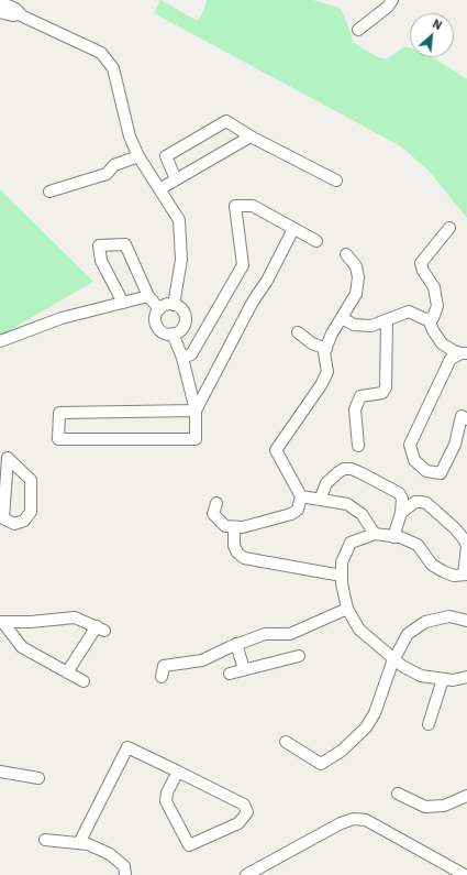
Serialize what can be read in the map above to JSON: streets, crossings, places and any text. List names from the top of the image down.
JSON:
{
  "north": "top right"
}
